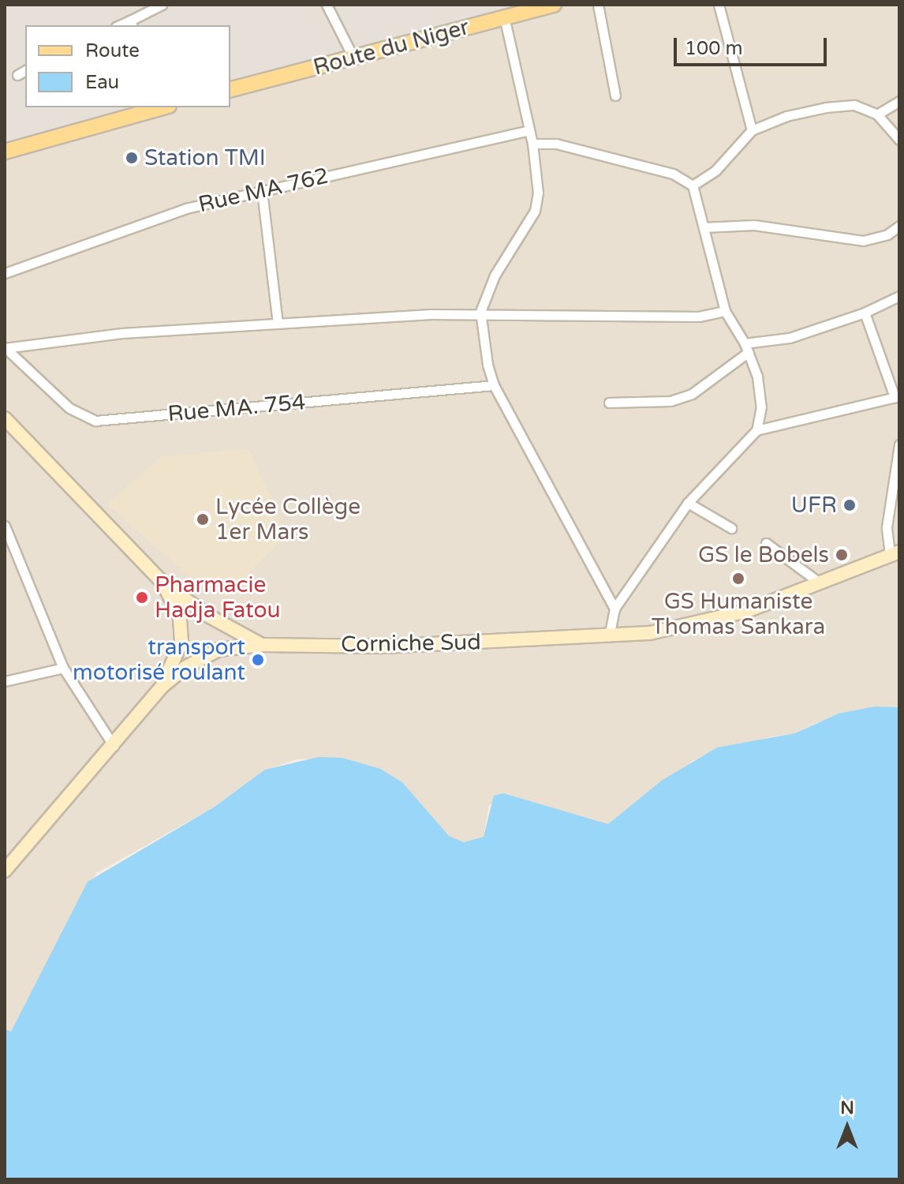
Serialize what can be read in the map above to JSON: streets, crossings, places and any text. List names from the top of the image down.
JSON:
{
  "streets": {
    "main road": ["Route du Niger", "Corniche Sud"],
    "street": ["Rue MA 762", "Rue MA. 754"]
  },
  "places": [
    "Station TMI",
    "UFR",
    "Lycée Collège 1er Mars",
    "GS le Bobels",
    "GS Humaniste Thomas Sankara",
    "Pharmacie Hadja Fatou",
    "transport motorisé roulant"
  ],
  "legend": ["Route", "Eau"],
  "scale_bar": "100 m",
  "north": "top"
}
